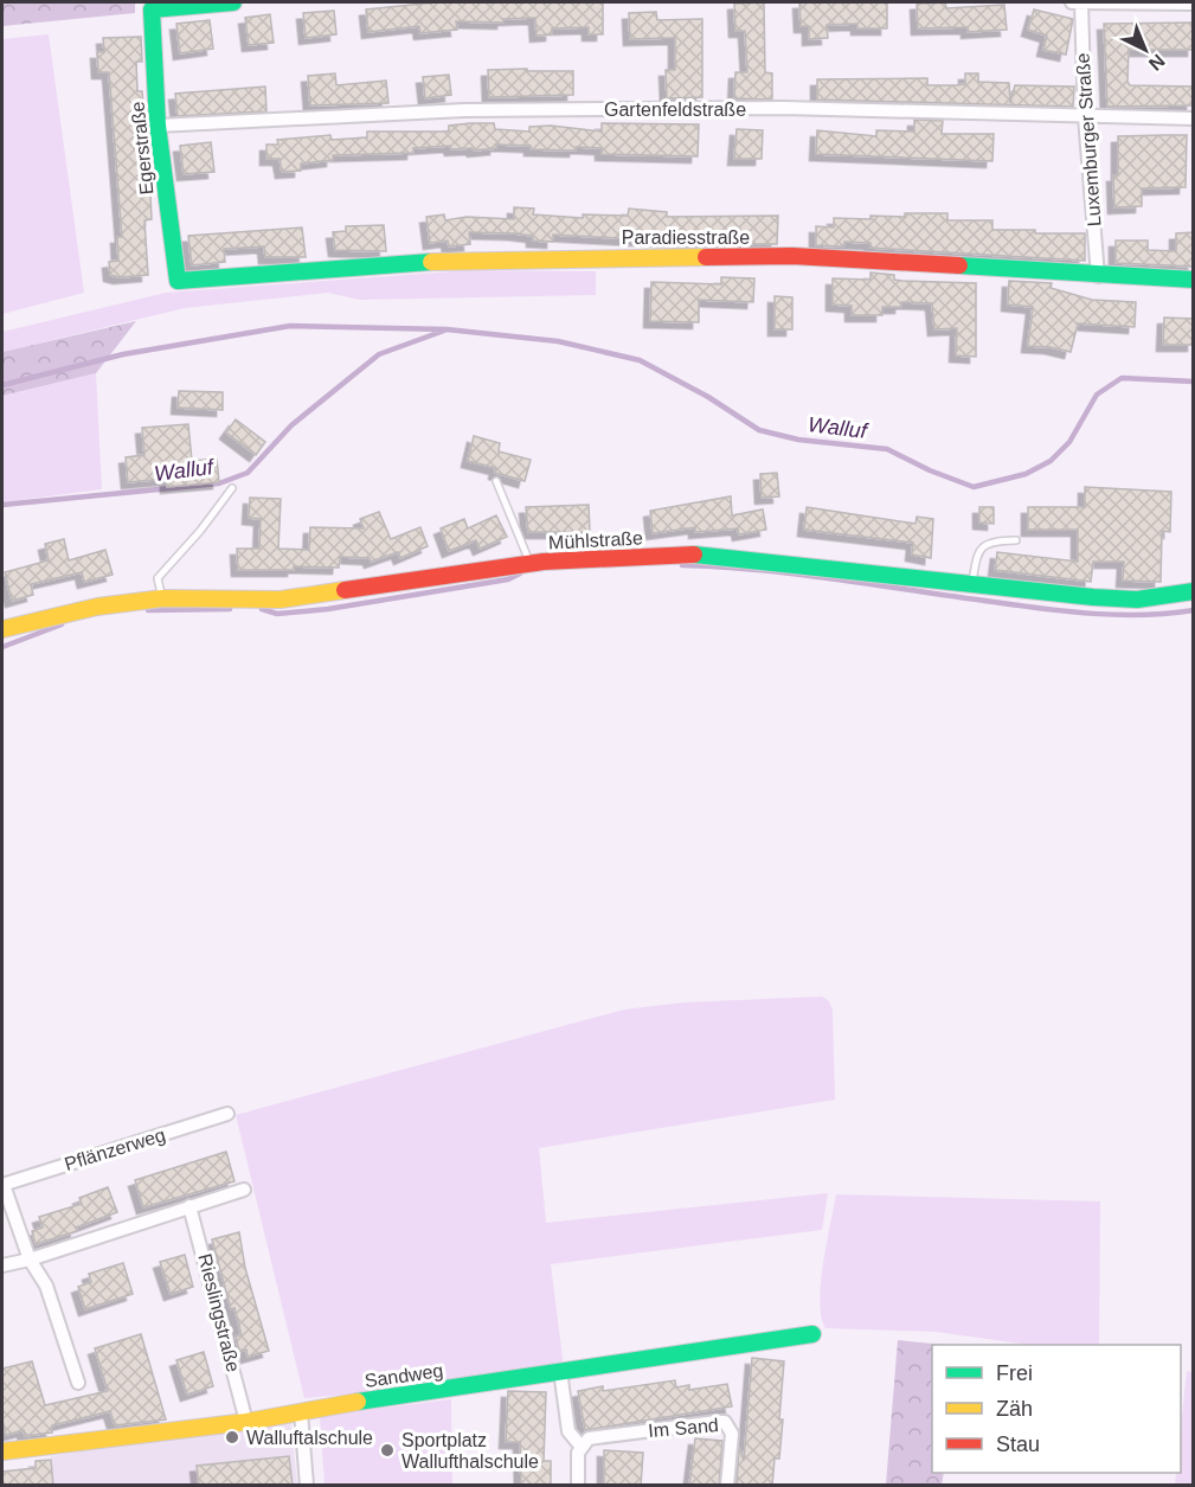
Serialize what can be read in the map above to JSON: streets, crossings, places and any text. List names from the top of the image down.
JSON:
{
  "streets": {
    "street": [
      "Gartenfeldstraße",
      "Luxemburger Straße",
      "Egerstraße",
      "Paradiesstraße",
      "Mühlstraße",
      "Pflänzerweg",
      "Rieslingstraße",
      "Sandweg",
      "Im Sand"
    ]
  },
  "crossings": [
    ["Gartenfeldstraße", "Luxemburger Straße"],
    ["Gartenfeldstraße", "Egerstraße"],
    ["Luxemburger Straße", "Paradiesstraße"],
    ["Egerstraße", "Paradiesstraße"],
    ["Rieslingstraße", "Sandweg"]
  ],
  "water": ["Walluf"],
  "places": ["Walluftalschule", "Sportplatz Wallufthalschule"],
  "legend": ["Frei", "Zäh", "Stau"],
  "north": "bottom right"
}
